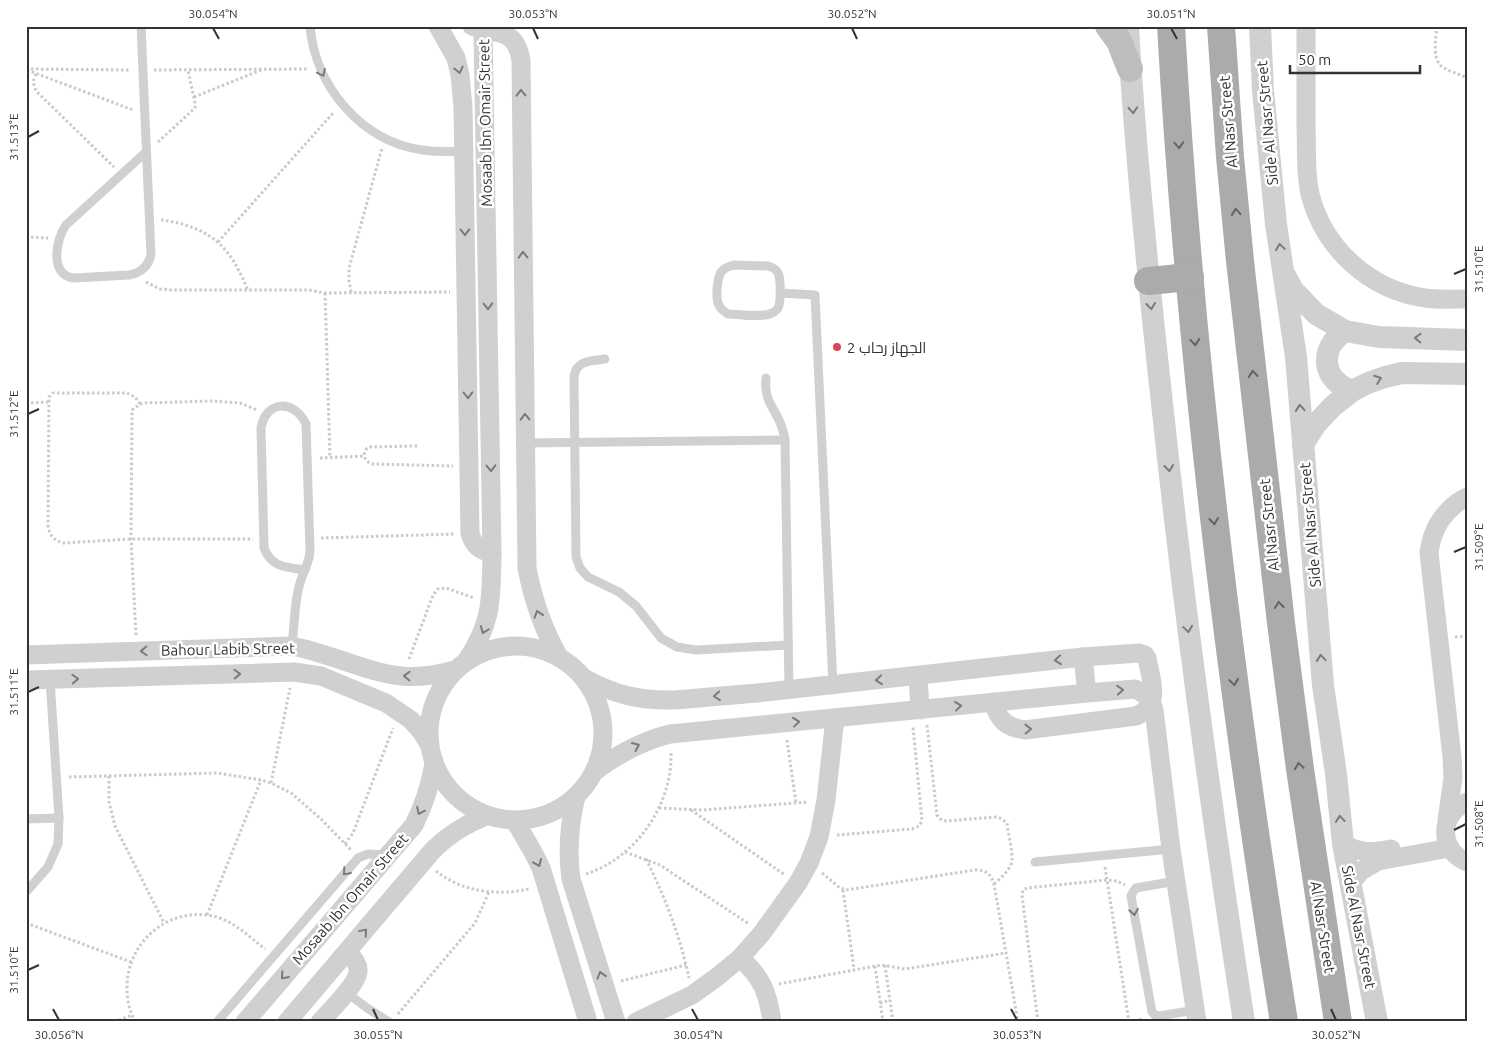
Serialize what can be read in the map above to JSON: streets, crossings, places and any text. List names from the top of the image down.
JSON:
{
  "streets": {
    "main road": ["Al Nasr Street"],
    "street": ["Mosaab Ibn Omair Street", "Side Al Nasr Street", "Bahour Labib Street"]
  },
  "crossings": [
    ["Mosaab Ibn Omair Street", "Bahour Labib Street"]
  ],
  "places": ["الجهاز رحاب 2"],
  "scale_bar": "50 m",
  "coordinates": [
    "30.054°N",
    "30.053°N",
    "30.052°N",
    "30.051°N",
    "31.513°E",
    "31.510°E",
    "31.512°E",
    "31.509°E",
    "31.511°E",
    "31.508°E",
    "30.056°N",
    "30.055°N"
  ]
}
